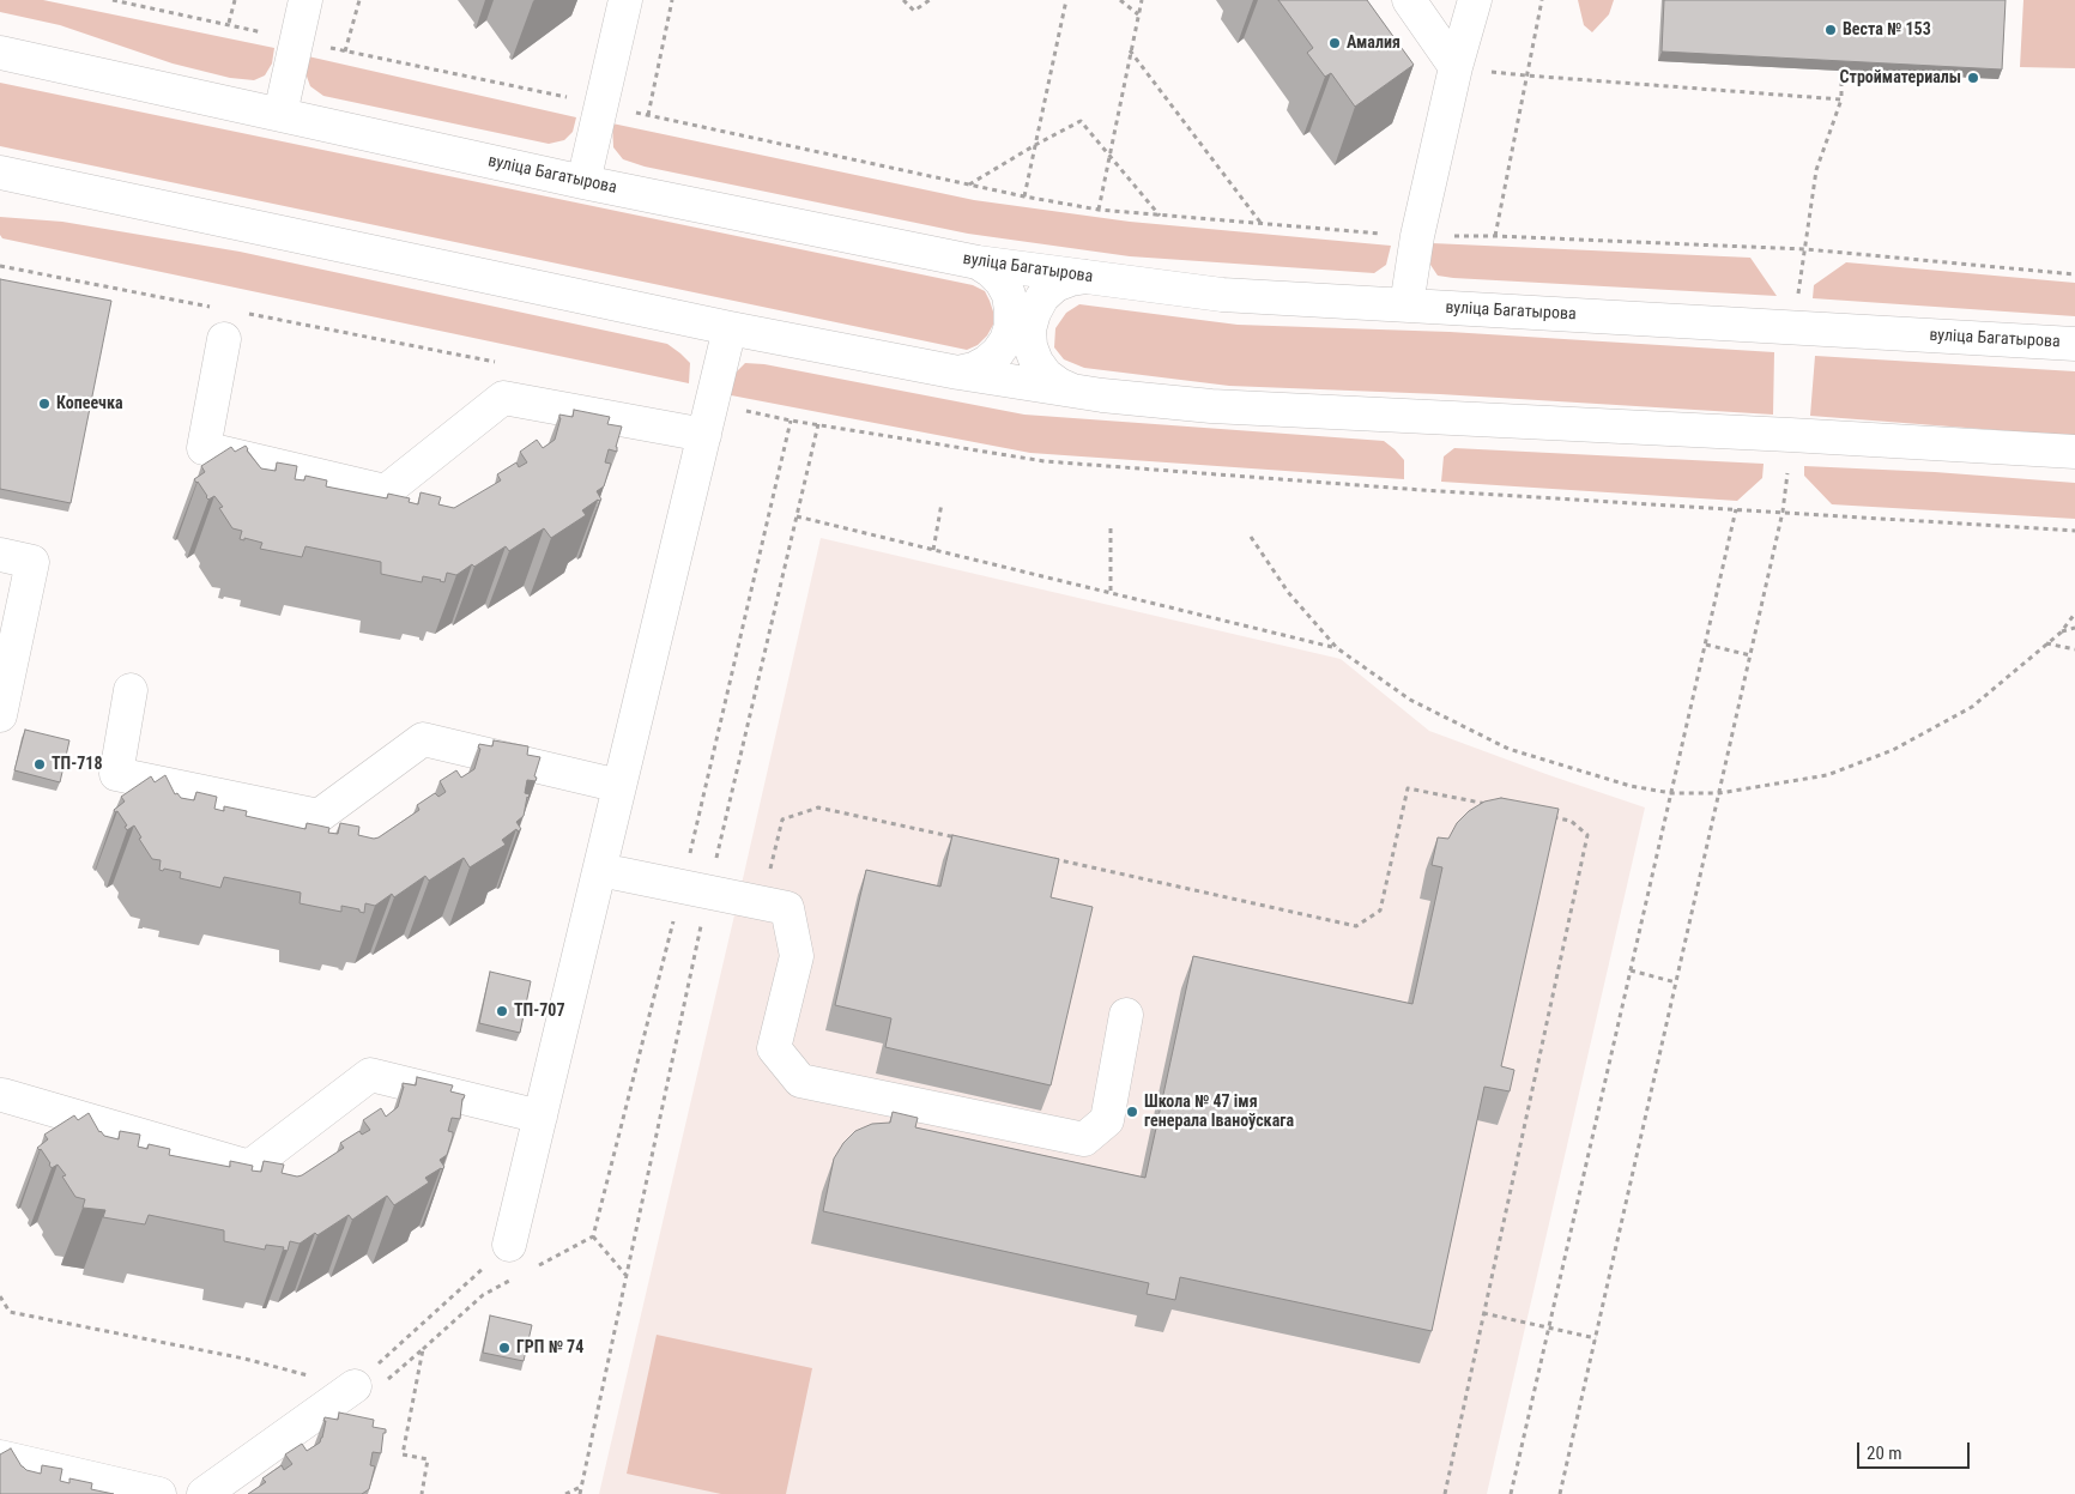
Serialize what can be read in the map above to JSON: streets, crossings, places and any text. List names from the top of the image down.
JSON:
{
  "streets": {
    "street": ["вуліца Багатырова"]
  },
  "places": [
    "Веста № 153",
    "Амалия",
    "Стройматериалы",
    "Копеечка",
    "ТП-718",
    "ТП-707",
    "Школа № 47 імя генерала Іваноўскага",
    "ГРП № 74"
  ],
  "scale_bar": "20 m"
}
